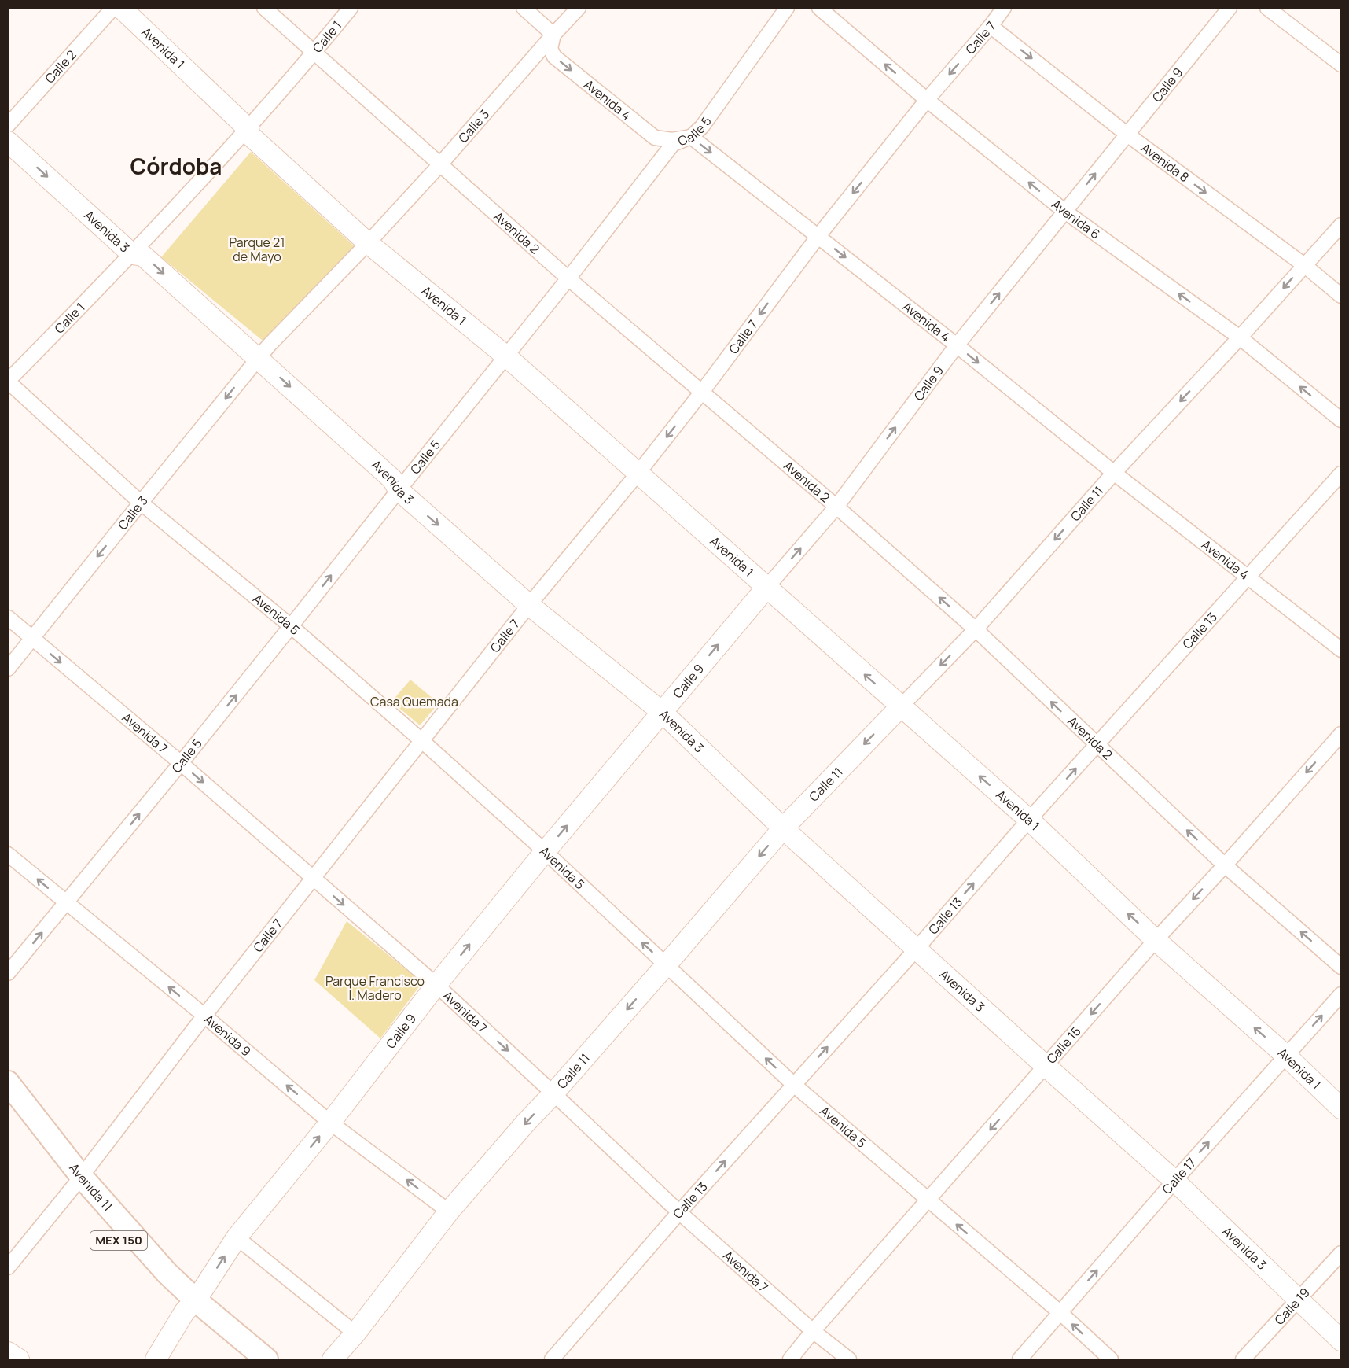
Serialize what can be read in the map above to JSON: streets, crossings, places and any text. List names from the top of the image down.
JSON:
{
  "streets": {
    "main road": [
      "Avenida 1",
      "Calle 9",
      "Avenida 3",
      "Calle 11",
      "Avenida 11",
      "MEX 150"
    ],
    "street": [
      "Calle 1",
      "Calle 7",
      "Calle 2",
      "Avenida 4",
      "Calle 3",
      "Calle 5",
      "Avenida 8",
      "Avenida 6",
      "Avenida 2",
      "Avenida 5",
      "Calle 13",
      "Avenida 7",
      "Avenida 9",
      "Calle 15",
      "Calle 17",
      "Calle 19"
    ]
  },
  "crossings": [
    ["Calle 1", "Avenida 1"],
    ["Calle 1", "Avenida 3"],
    ["Calle 1", "Avenida 2"],
    ["Calle 1", "Avenida 5"],
    ["Calle 7", "Avenida 1"],
    ["Calle 7", "Avenida 4"],
    ["Calle 7", "Avenida 8"],
    ["Calle 7", "Avenida 6"],
    ["Calle 7", "Avenida 3"],
    ["Calle 7", "Avenida 2"],
    ["Calle 7", "Avenida 5"],
    ["Calle 7", "Avenida 7"],
    ["Calle 7", "Avenida 9"],
    ["Calle 7", "Avenida 11"],
    ["Avenida 1", "Calle 9"],
    ["Avenida 1", "Calle 3"],
    ["Avenida 1", "Calle 5"],
    ["Avenida 1", "Calle 11"],
    ["Avenida 1", "Calle 13"],
    ["Avenida 1", "Calle 15"],
    ["Avenida 1", "Calle 17"],
    ["Calle 9", "Avenida 4"],
    ["Calle 9", "Avenida 8"],
    ["Calle 9", "Avenida 6"],
    ["Calle 9", "Avenida 3"],
    ["Calle 9", "Avenida 2"],
    ["Calle 9", "Avenida 5"],
    ["Calle 9", "Avenida 7"],
    ["Calle 9", "Avenida 9"],
    ["Calle 9", "Avenida 11"],
    ["Avenida 4", "Calle 3"],
    ["Avenida 4", "Calle 5"],
    ["Avenida 4", "Calle 11"],
    ["Avenida 4", "Calle 13"],
    ["Calle 3", "Avenida 3"],
    ["Calle 3", "Avenida 2"],
    ["Calle 3", "Avenida 5"],
    ["Calle 3", "Avenida 7"],
    ["Calle 5", "Avenida 3"],
    ["Calle 5", "Avenida 2"],
    ["Calle 5", "Avenida 5"],
    ["Calle 5", "Avenida 7"],
    ["Calle 5", "Avenida 9"],
    ["Avenida 8", "Calle 11"],
    ["Avenida 6", "Calle 11"],
    ["Avenida 3", "Calle 11"],
    ["Avenida 3", "Calle 13"],
    ["Avenida 3", "Calle 15"],
    ["Avenida 3", "Calle 17"],
    ["Avenida 3", "Calle 19"],
    ["Avenida 2", "Calle 11"],
    ["Avenida 2", "Calle 13"],
    ["Avenida 2", "Calle 15"],
    ["Calle 11", "Avenida 5"],
    ["Calle 11", "Avenida 7"],
    ["Calle 11", "Avenida 9"],
    ["Avenida 5", "Calle 13"],
    ["Avenida 5", "Calle 15"],
    ["Avenida 5", "Calle 17"],
    ["Calle 13", "Avenida 7"],
    ["Avenida 7", "Calle 15"]
  ],
  "one_way": [
    "Calle 7",
    "Avenida 1",
    "Calle 9",
    "Avenida 4",
    "Calle 3",
    "Calle 5",
    "Avenida 8",
    "Avenida 6",
    "Avenida 3",
    "Avenida 2",
    "Calle 11",
    "Avenida 5",
    "Calle 13",
    "Avenida 7",
    "Avenida 9",
    "Calle 15",
    "Calle 17"
  ],
  "districts": ["Córdoba"],
  "parks": ["Parque 21 de Mayo", "Casa Quemada", "Parque Francisco I. Madero"]
}
